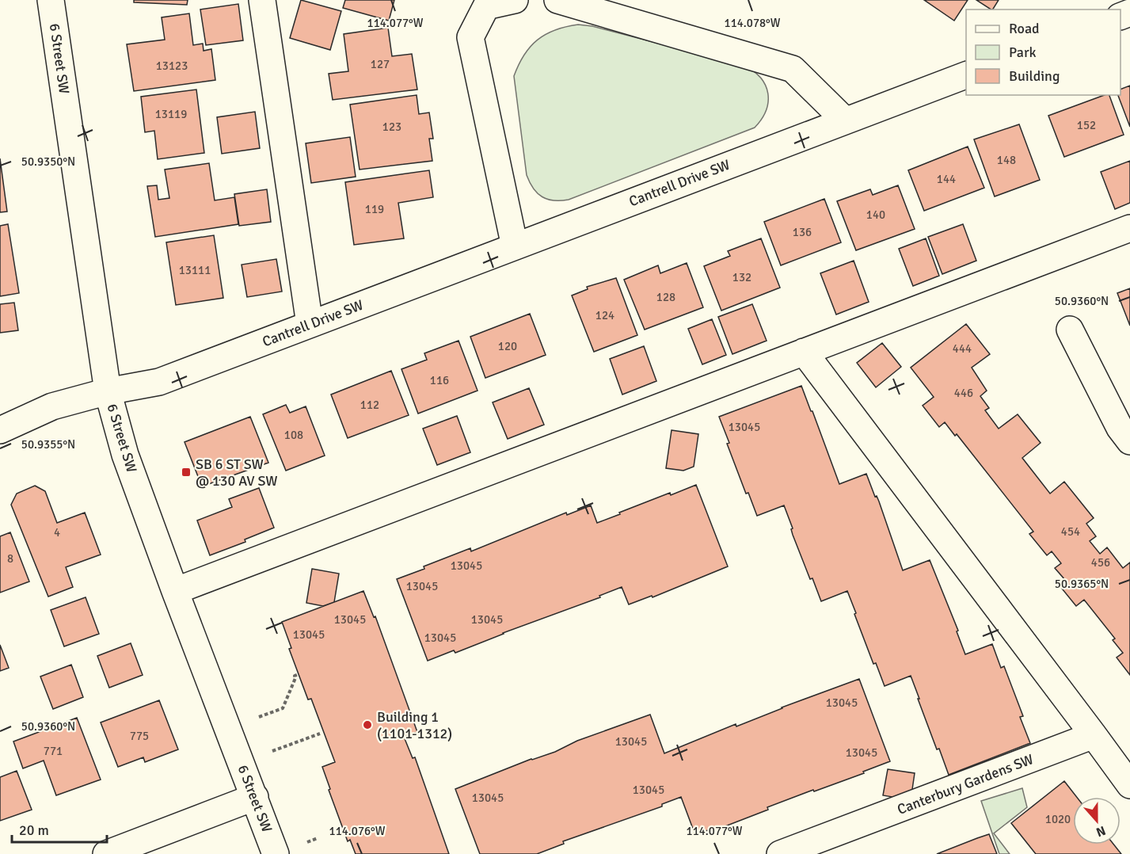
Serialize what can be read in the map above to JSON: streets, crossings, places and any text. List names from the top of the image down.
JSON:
{
  "streets": {
    "street": ["6 Street SW", "Cantrell Drive SW", "Canterbury Gardens SW"]
  },
  "crossings": [
    ["6 Street SW", "Cantrell Drive SW"]
  ],
  "places": {
    "transit": ["SB 6 ST SW @ 130 AV SW"],
    "other": ["Building 1 (1101-1312)"]
  },
  "house_numbers": [
    "127",
    "13123",
    "13119",
    "152",
    "123",
    "148",
    "144",
    "119",
    "140",
    "136",
    "13111",
    "132",
    "128",
    "124",
    "120",
    "444",
    "116",
    "446",
    "112",
    "13045",
    "108",
    "454",
    "4",
    "8",
    "456",
    "13045",
    "13045",
    "13045",
    "13045",
    "13045",
    "13045",
    "13045",
    "775",
    "13045",
    "771",
    "13045",
    "13045",
    "13045",
    "1020"
  ],
  "legend": ["Road", "Park", "Building"],
  "scale_bar": "20 m",
  "north": "bottom",
  "coordinates": [
    "114.077°W",
    "114.078°W",
    "50.9350°N",
    "50.9360°N",
    "50.9355°N",
    "50.9365°N",
    "114.076°W"
  ]
}
